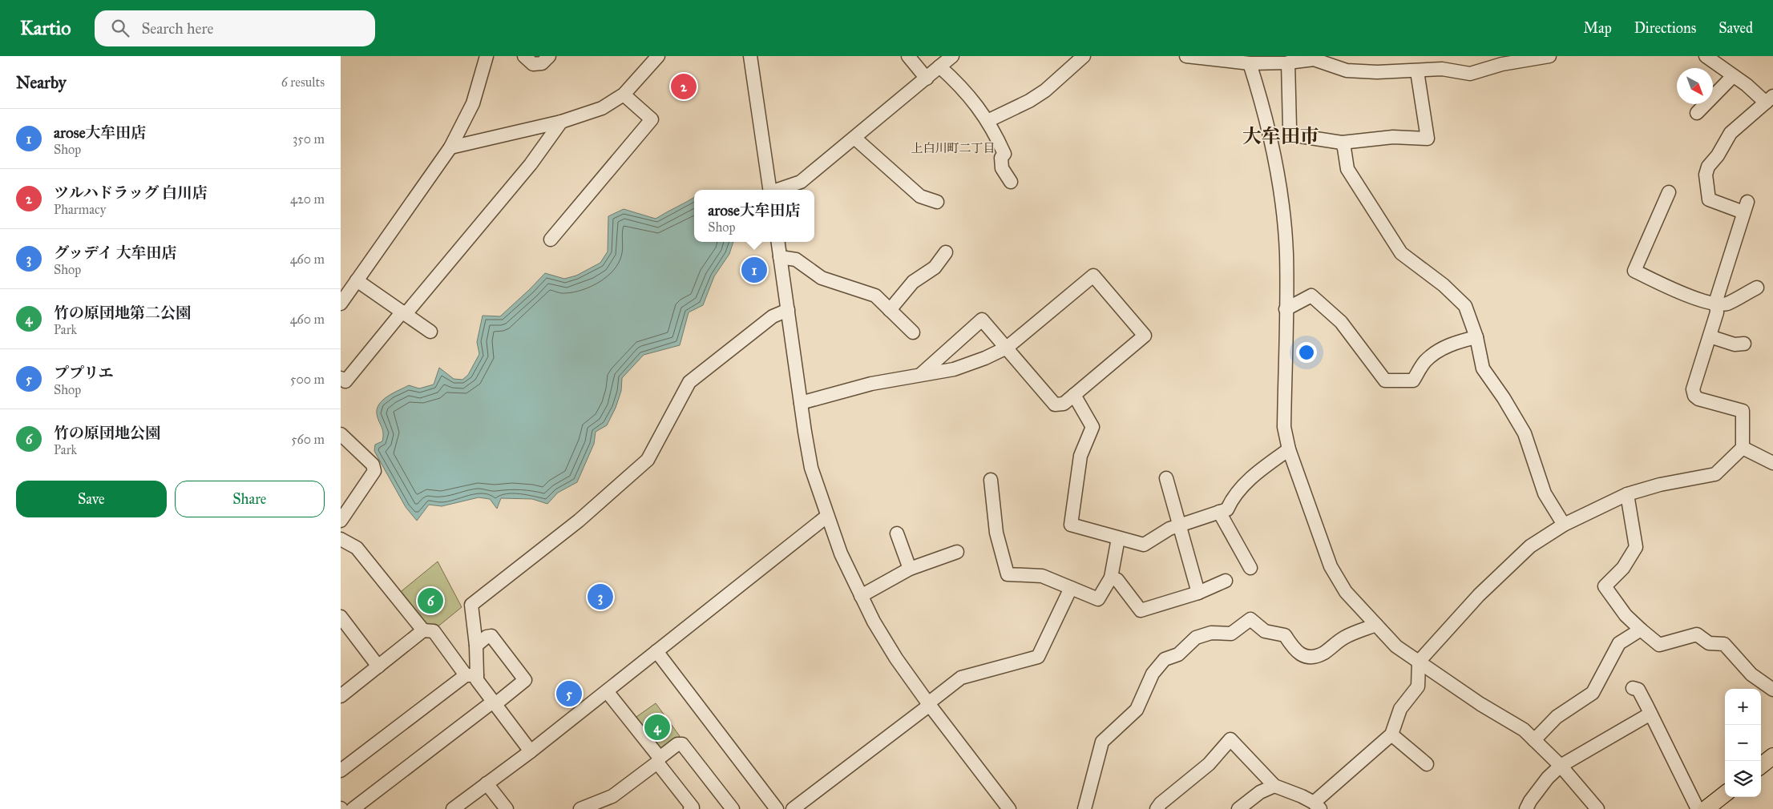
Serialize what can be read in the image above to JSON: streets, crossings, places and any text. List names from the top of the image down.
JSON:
{
  "districts": ["大牟田市", "上白川町二丁目"],
  "north": "bottom right",
  "page": {
    "header": "Kartio",
    "search": "Search here",
    "nav": ["Map", "Directions", "Saved"],
    "heading": ["Nearby", "6 results"],
    "pins": [
      "2",
      "1",
      "3",
      "6",
      "5",
      "4"
    ],
    "list": [
      {
        "mark": "1",
        "name": "arose大牟田店",
        "note": "Shop",
        "value": "350 m"
      },
      {
        "mark": "2",
        "name": "ツルハドラッグ 白川店",
        "note": "Pharmacy",
        "value": "420 m"
      },
      {
        "mark": "3",
        "name": "グッデイ 大牟田店",
        "note": "Shop",
        "value": "460 m"
      },
      {
        "mark": "4",
        "name": "竹の原団地第二公園",
        "note": "Park",
        "value": "460 m"
      },
      {
        "mark": "5",
        "name": "ププリエ",
        "note": "Shop",
        "value": "500 m"
      },
      {
        "mark": "6",
        "name": "竹の原団地公園",
        "note": "Park",
        "value": "560 m"
      }
    ],
    "popup": ["arose大牟田店", "Shop"],
    "buttons": ["Save", "Share"],
    "map_buttons": ["+", "−"]
  }
}
